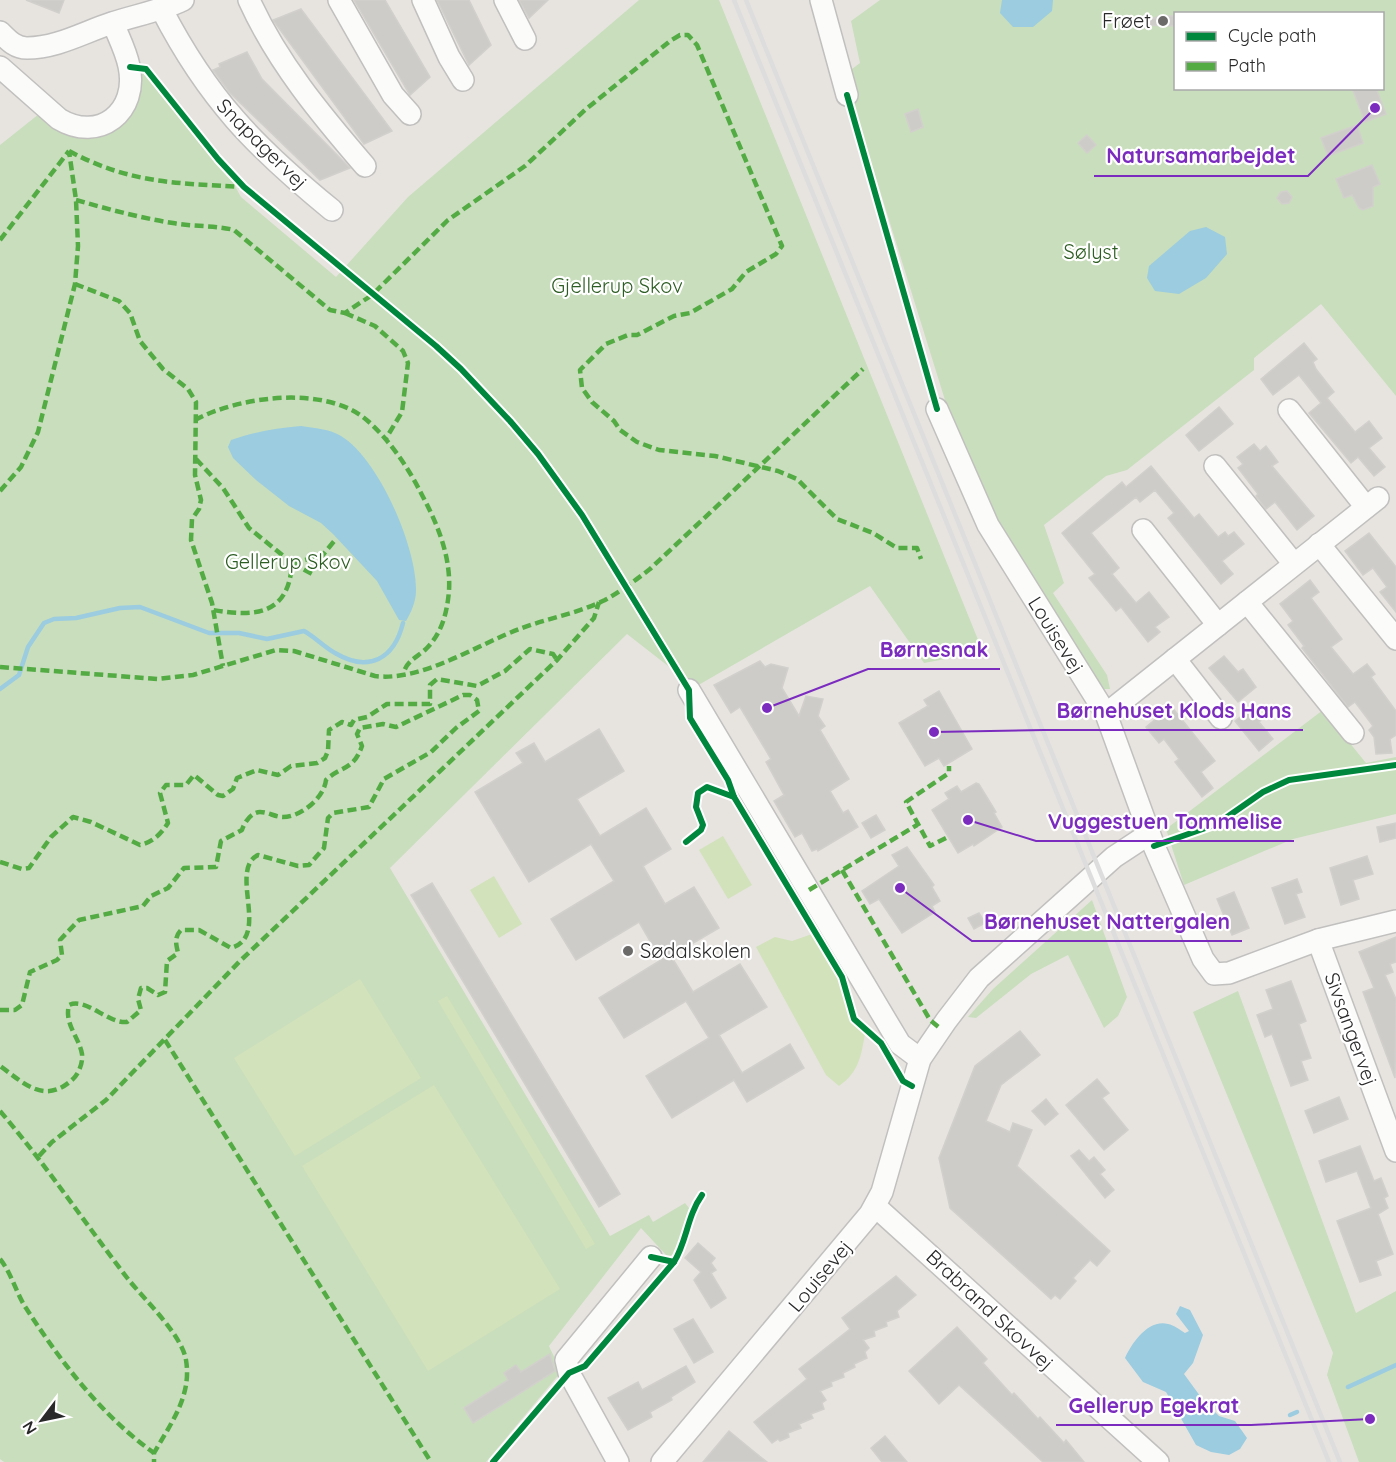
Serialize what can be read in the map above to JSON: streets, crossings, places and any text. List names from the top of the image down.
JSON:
{
  "streets": {
    "street": [
      "Snapagervej",
      "Louisevej",
      "Sivsangervej",
      "Brabrand Skovvej"
    ]
  },
  "crossings": [
    ["Louisevej", "Brabrand Skovvej"]
  ],
  "parks": ["Sølyst", "Gjellerup Skov", "Gellerup Skov"],
  "places": [
    "Frøet",
    "Natursamarbejdet",
    "Børnesnak",
    "Børnehuset Klods Hans",
    "Vuggestuen Tommelise",
    "Børnehuset Nattergalen",
    "Sødalskolen",
    "Gellerup Egekrat"
  ],
  "legend": ["Cycle path", "Path"],
  "north": "bottom left"
}
